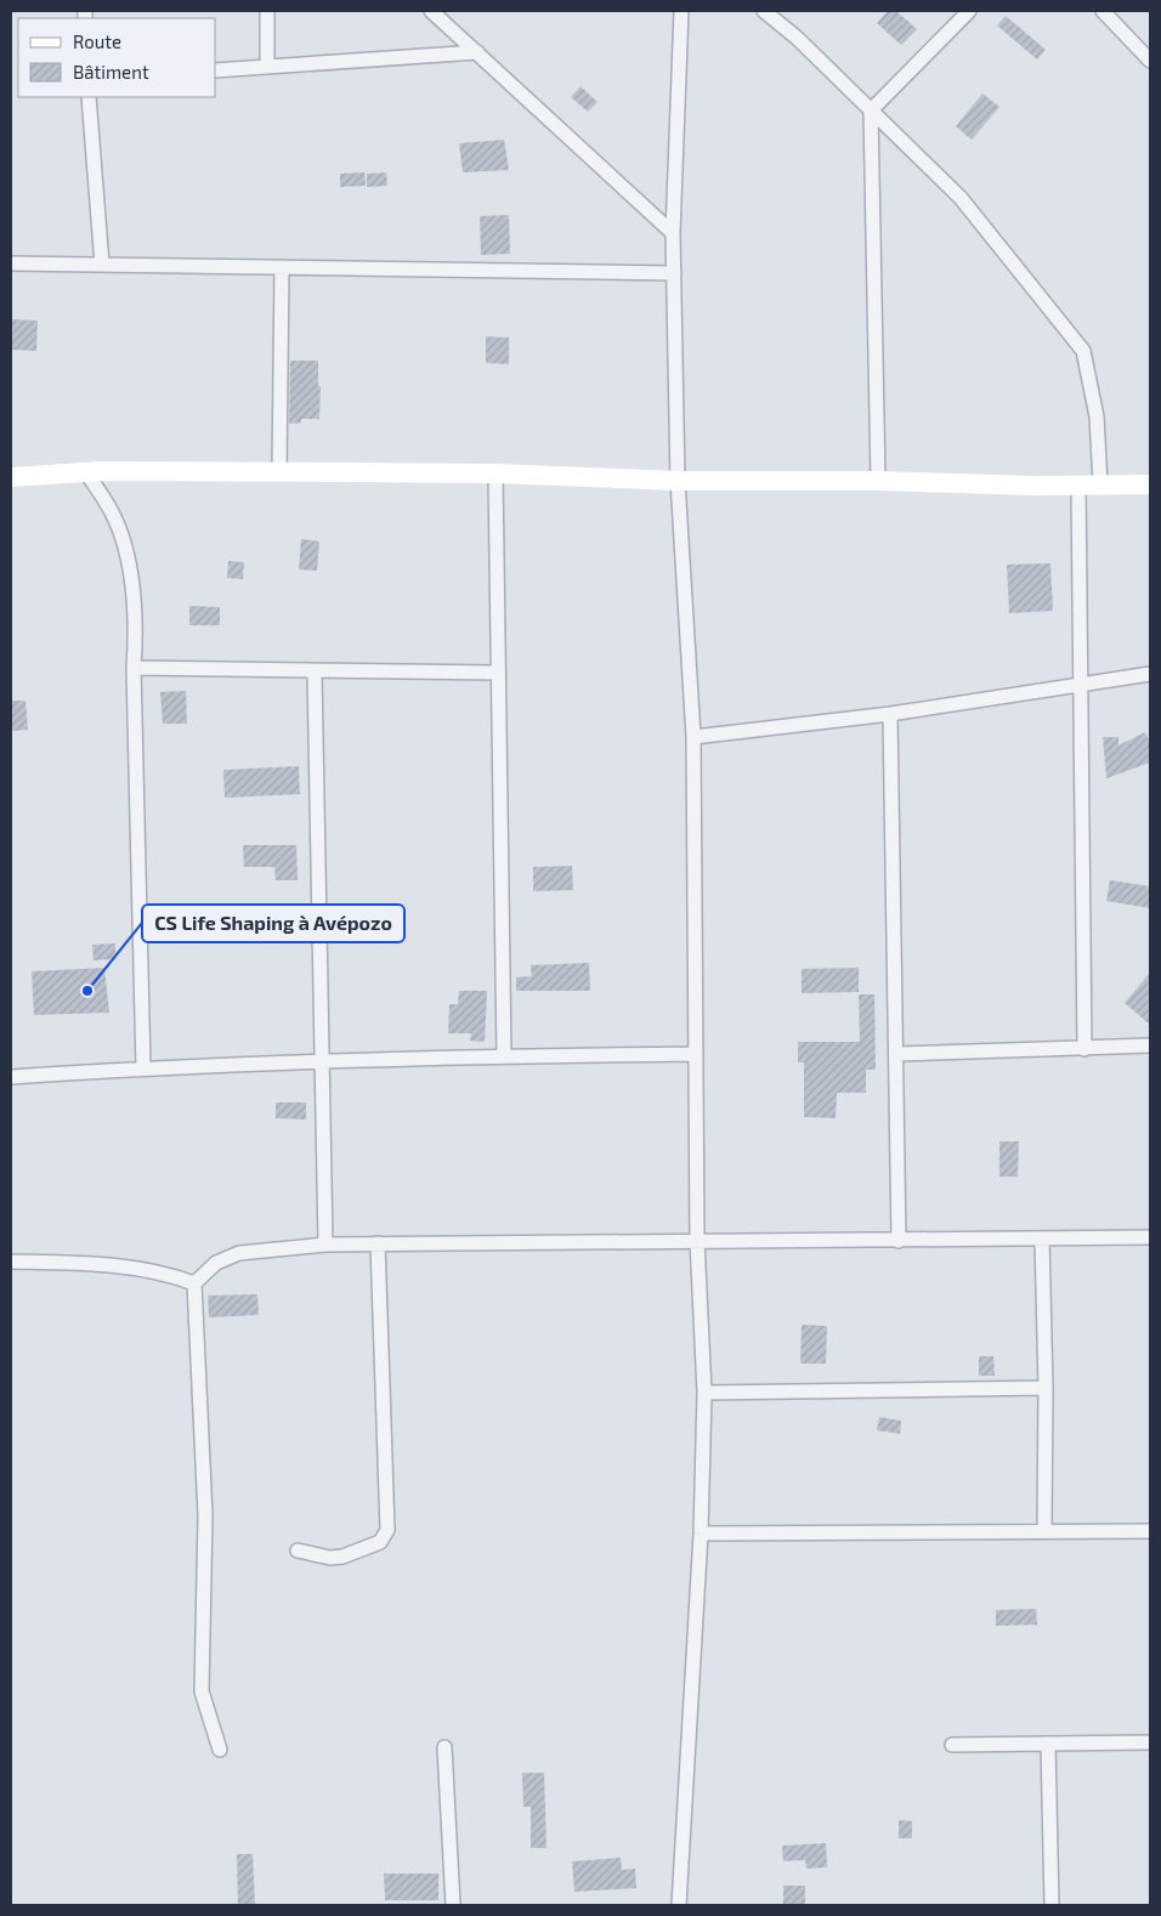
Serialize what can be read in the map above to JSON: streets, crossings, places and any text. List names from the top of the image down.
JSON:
{
  "places": ["CS Life Shaping à Avépozo"],
  "legend": ["Route", "Bâtiment"]
}
